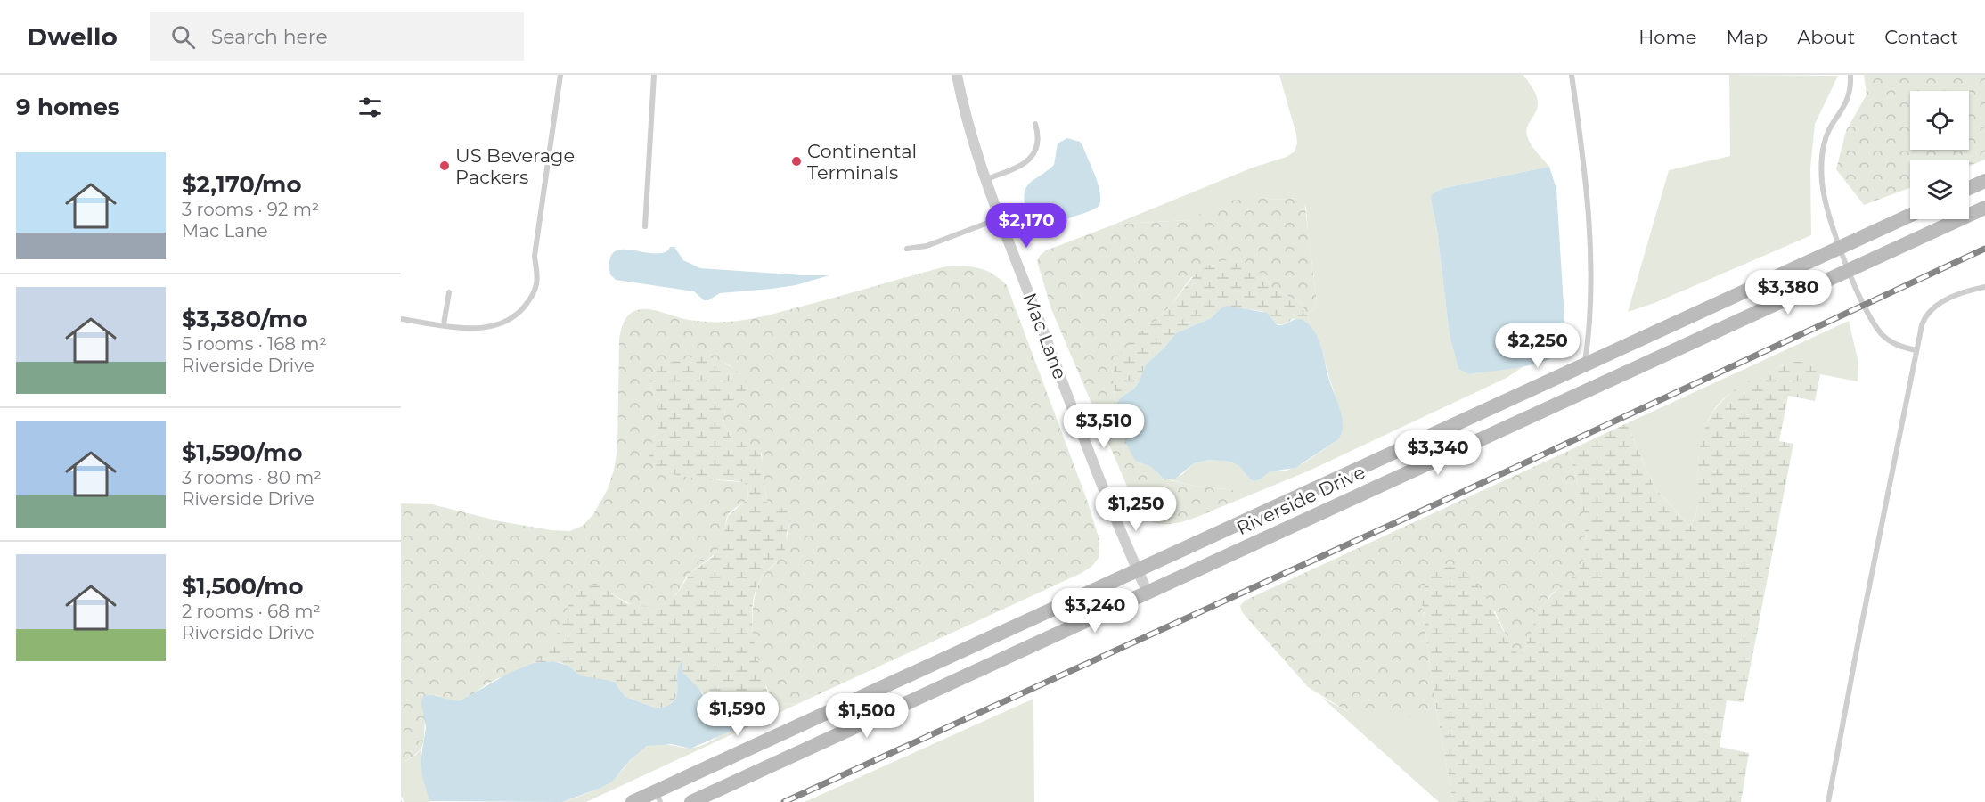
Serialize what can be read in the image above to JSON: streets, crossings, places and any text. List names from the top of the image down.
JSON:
{
  "streets": {
    "main road": ["Riverside Drive"],
    "street": ["Mac Lane"]
  },
  "crossings": [
    ["Mac Lane", "Riverside Drive"]
  ],
  "places": ["Continental Terminals", "US Beverage Packers"],
  "page": {
    "header": "Dwello",
    "search": "Search here",
    "nav": [
      "Home",
      "Map",
      "About",
      "Contact"
    ],
    "heading": "9 homes",
    "list": [
      {
        "name": "$2,170/mo",
        "note": "3 rooms · 92 m² · Mac Lane"
      },
      {
        "name": "$3,380/mo",
        "note": "5 rooms · 168 m² · Riverside Drive"
      },
      {
        "name": "$1,590/mo",
        "note": "3 rooms · 80 m² · Riverside Drive"
      },
      {
        "name": "$1,500/mo",
        "note": "2 rooms · 68 m² · Riverside Drive"
      }
    ],
    "price": [
      "$2,170",
      "$3,380",
      "$2,250",
      "$3,510",
      "$3,340",
      "$1,250",
      "$3,240",
      "$1,590",
      "$1,500"
    ]
  }
}
